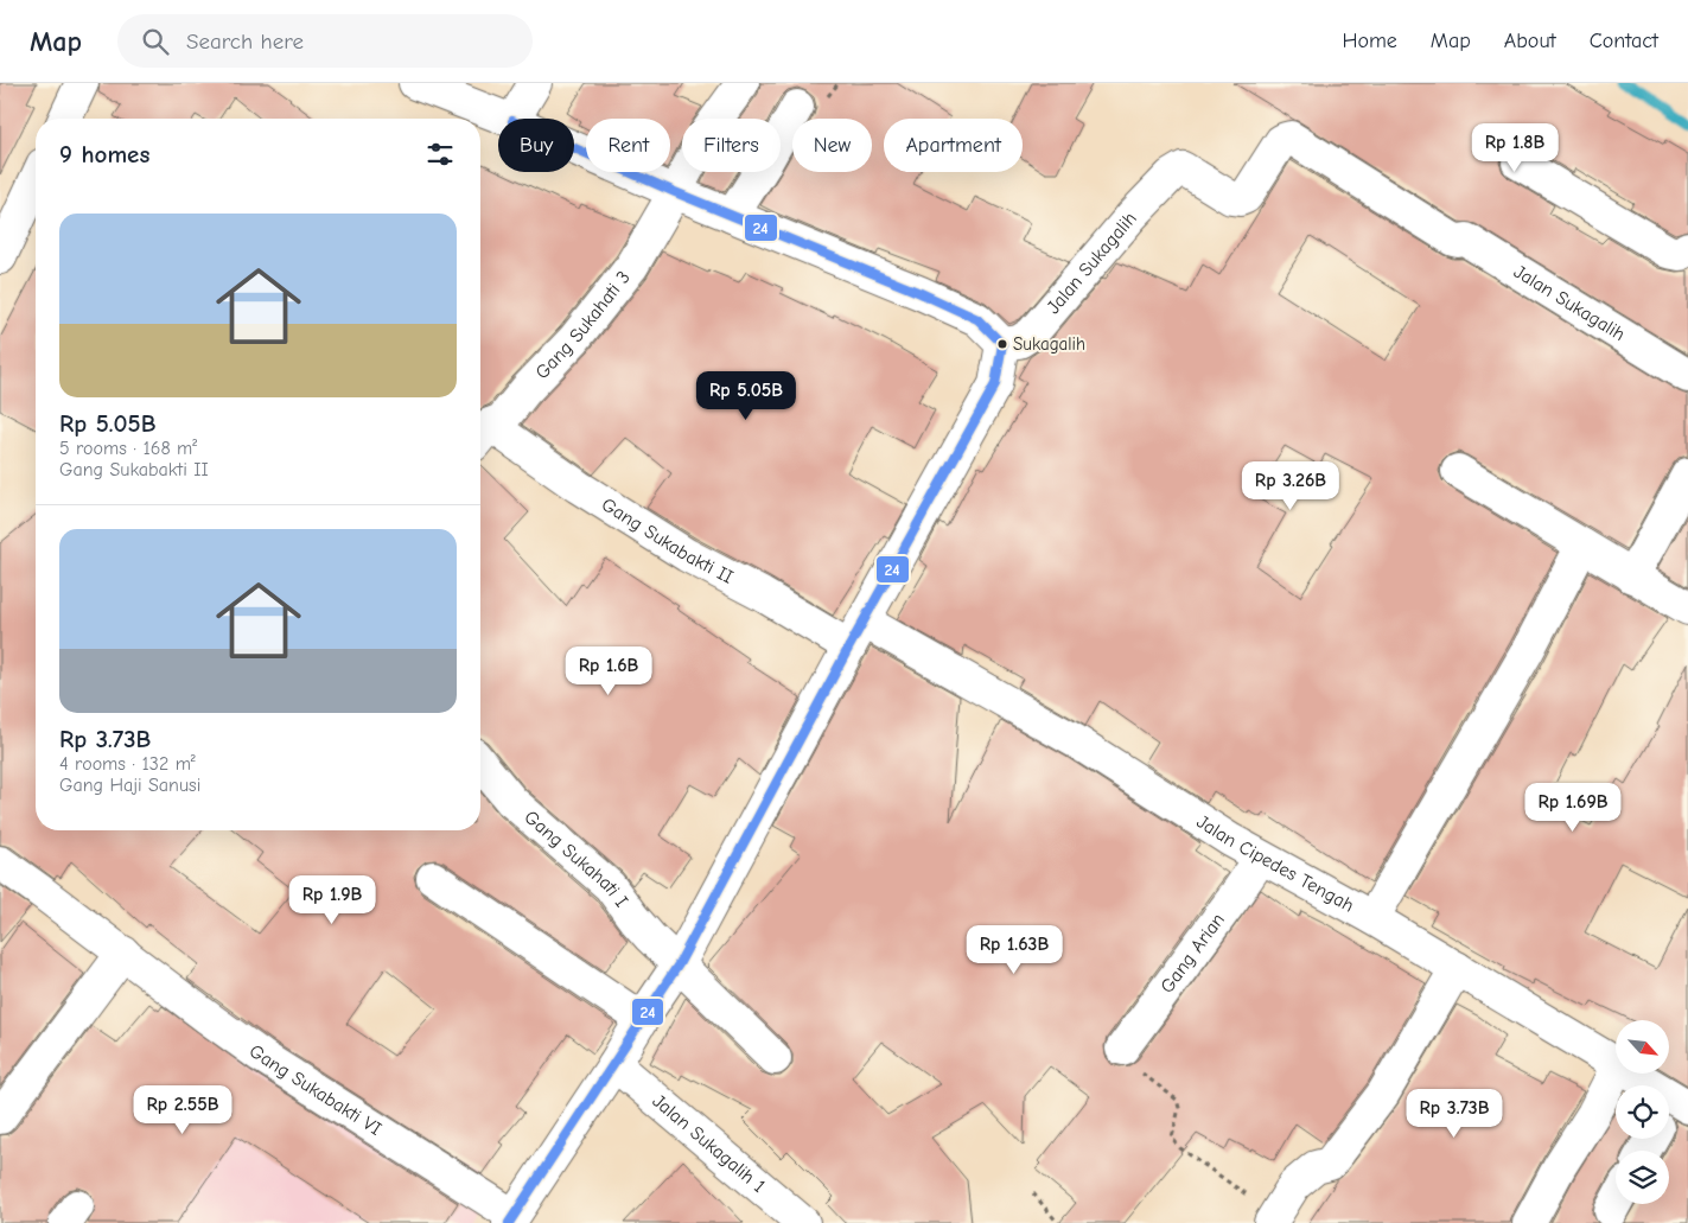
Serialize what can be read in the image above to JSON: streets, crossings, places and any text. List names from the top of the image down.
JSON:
{
  "streets": {
    "street": [
      "Jalan Sukagalih",
      "Gang Sukahati 3",
      "Gang Sukabakti II",
      "Gang Sukahati I",
      "Jalan Cipedes Tengah",
      "Gang Arian",
      "Gang Sukabakti VI",
      "Jalan Sukagalih 1"
    ]
  },
  "crossings": [
    ["Gang Sukahati 3", "Gang Sukabakti II"],
    ["Gang Sukabakti II", "Jalan Cipedes Tengah"],
    ["Jalan Cipedes Tengah", "Gang Arian"]
  ],
  "places": ["Sukagalih"],
  "lines": ["transit line 24"],
  "north": "bottom right",
  "page": {
    "header": "Map",
    "search": "Search here",
    "nav": [
      "Home",
      "Map",
      "About",
      "Contact"
    ],
    "chip": [
      "Buy",
      "Rent",
      "Filters",
      "New",
      "Apartment"
    ],
    "heading": "9 homes",
    "price": [
      "Rp 1.8B",
      "Rp 5.05B",
      "Rp 3.26B",
      "Rp 1.6B",
      "Rp 1.69B",
      "Rp 1.9B",
      "Rp 1.63B",
      "Rp 2.55B",
      "Rp 3.73B"
    ],
    "list": [
      {
        "name": "Rp 5.05B",
        "note": "5 rooms · 168 m² · Gang Sukabakti II"
      },
      {
        "name": "Rp 3.73B",
        "note": "4 rooms · 132 m² · Gang Haji Sanusi"
      }
    ]
  }
}
